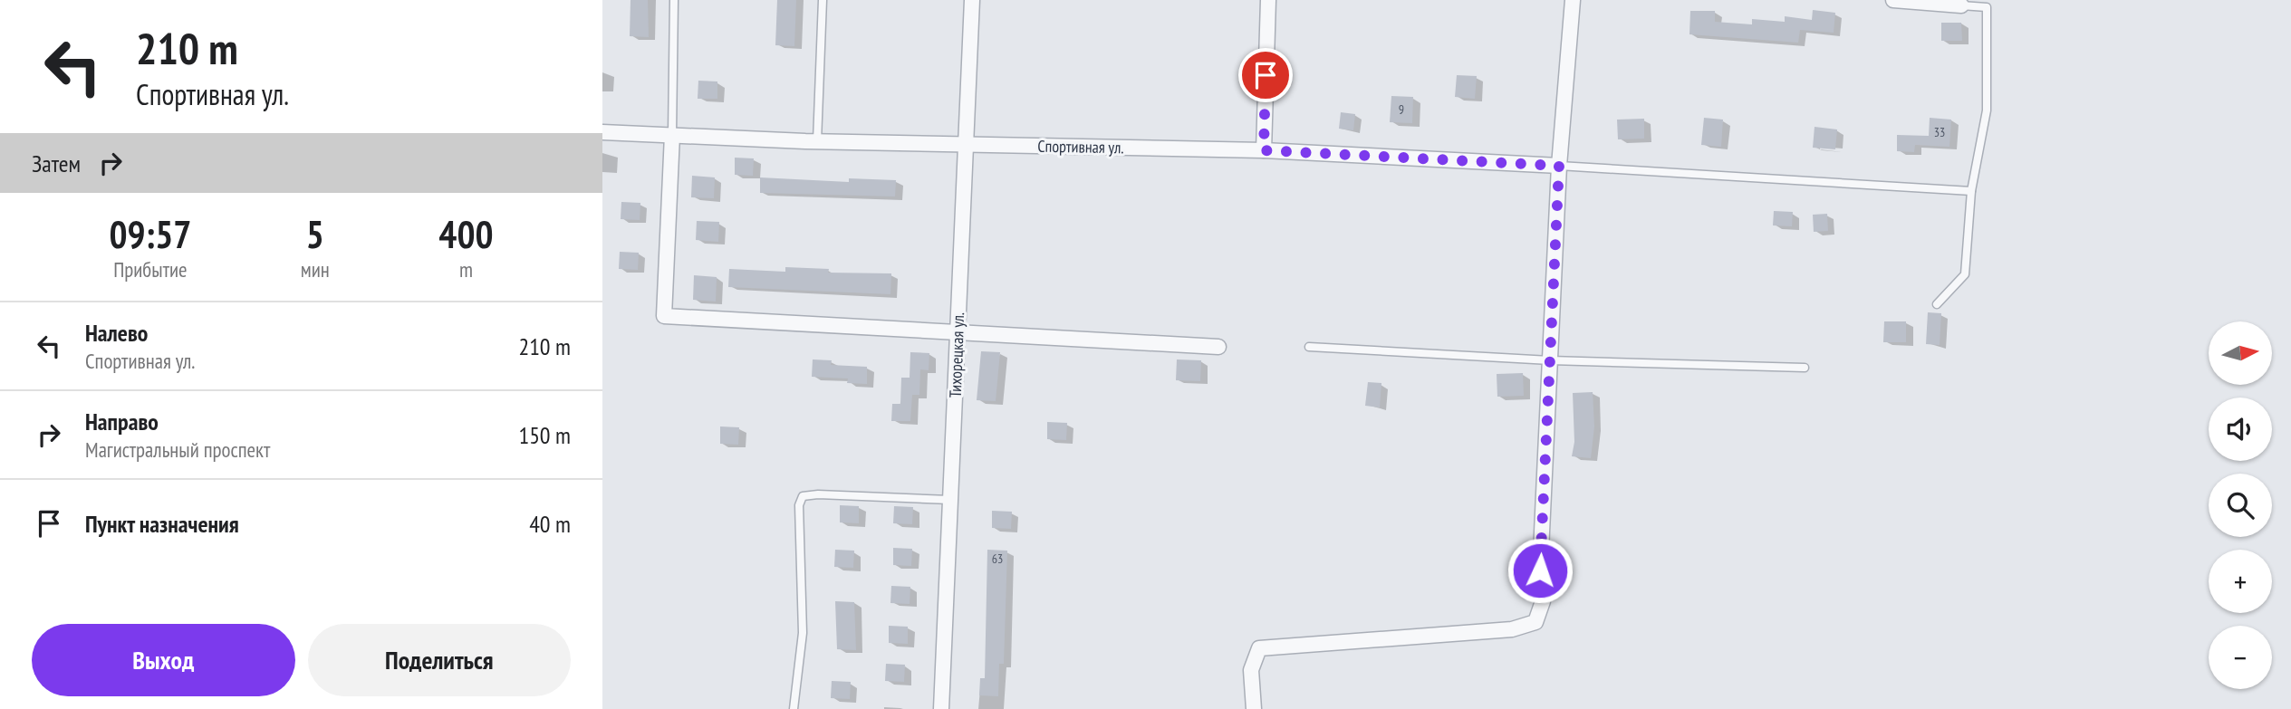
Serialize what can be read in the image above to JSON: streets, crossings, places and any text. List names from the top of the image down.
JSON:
{
  "streets": {
    "street": ["Спортивная ул.", "Тихорецкая ул."]
  },
  "crossings": [
    ["Спортивная ул.", "Тихорецкая ул."]
  ],
  "house_numbers": ["9", "33", "63"],
  "north": "right",
  "page": {
    "turn": ["210 m", "Спортивная ул."],
    "then": "Затем",
    "eta": [
      "09:57",
      "Прибытие",
      "5",
      "мин",
      "400",
      "m"
    ],
    "list": [
      {
        "name": "Налево",
        "note": "Спортивная ул.",
        "value": "210 m"
      },
      {
        "name": "Направо",
        "note": "Магистральный проспект",
        "value": "150 m"
      },
      {
        "name": "Пункт назначения",
        "value": "40 m"
      }
    ],
    "map_buttons": ["+", "−"],
    "buttons": ["Выход", "Поделиться"]
  }
}
